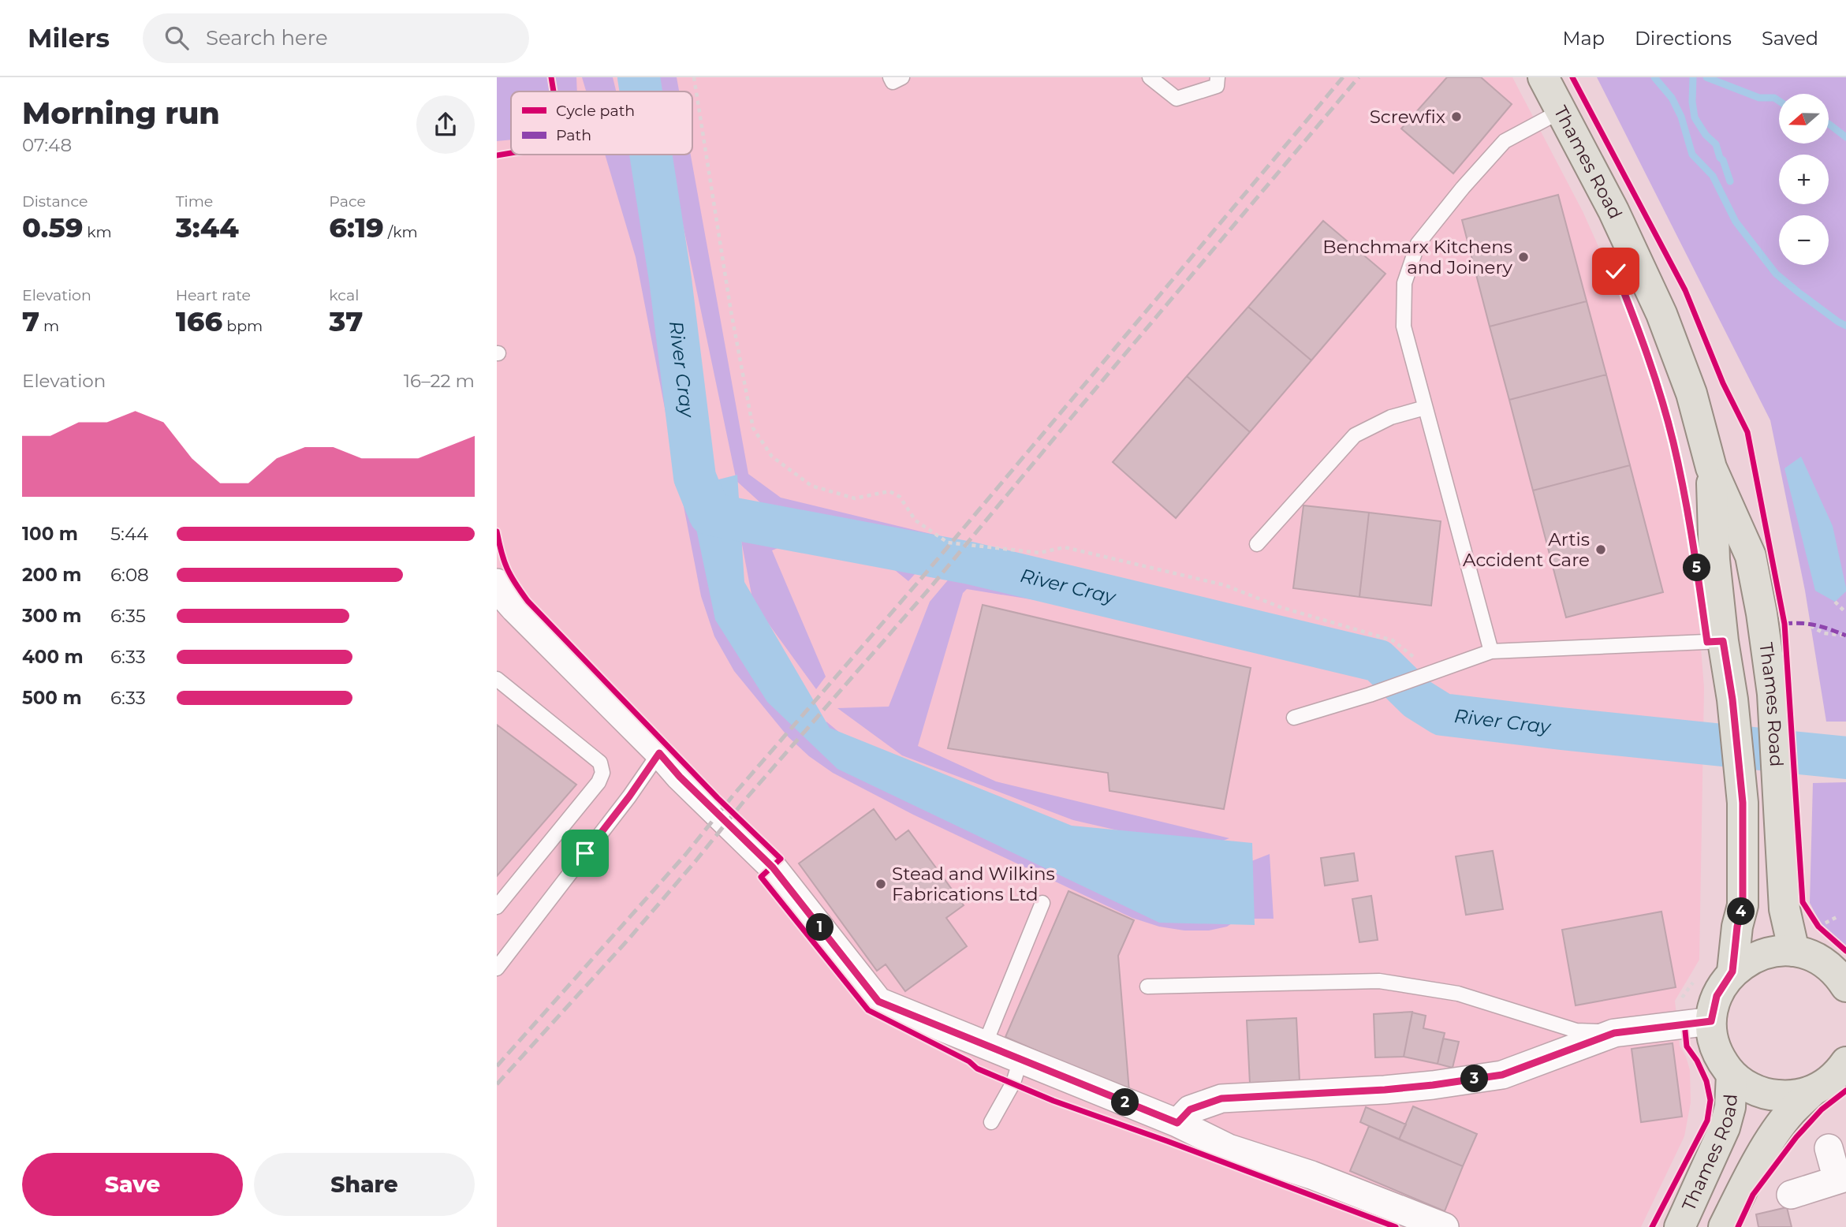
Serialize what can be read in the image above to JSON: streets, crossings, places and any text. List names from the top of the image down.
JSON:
{
  "streets": {
    "main road": ["Thames Road"]
  },
  "water": ["River Cray"],
  "places": [
    "Screwfix",
    "Benchmarx Kitchens and Joinery",
    "Artis Accident Care",
    "Stead and Wilkins Fabrications Ltd"
  ],
  "legend": ["Cycle path", "Path"],
  "north": "left",
  "page": {
    "header": "Milers",
    "search": "Search here",
    "nav": ["Map", "Directions", "Saved"],
    "heading": ["Morning run", "07:48"],
    "map_buttons": ["+", "−"],
    "stats": [
      ["Distance", "0.59 km"],
      ["Time", "3:44"],
      ["Pace", "6:19 /km"],
      ["Elevation", "7 m"],
      ["Heart rate", "166 bpm"],
      ["kcal", "37"]
    ],
    "chart": ["Elevation", "16–22 m"],
    "list": [
      {
        "name": "100 m",
        "note": "5:44"
      },
      {
        "name": "200 m",
        "note": "6:08"
      },
      {
        "name": "300 m",
        "note": "6:35"
      },
      {
        "name": "400 m",
        "note": "6:33"
      },
      {
        "name": "500 m",
        "note": "6:33"
      }
    ],
    "pins": [
      "5",
      "4",
      "1",
      "3",
      "2"
    ],
    "buttons": ["Save", "Share"]
  }
}
